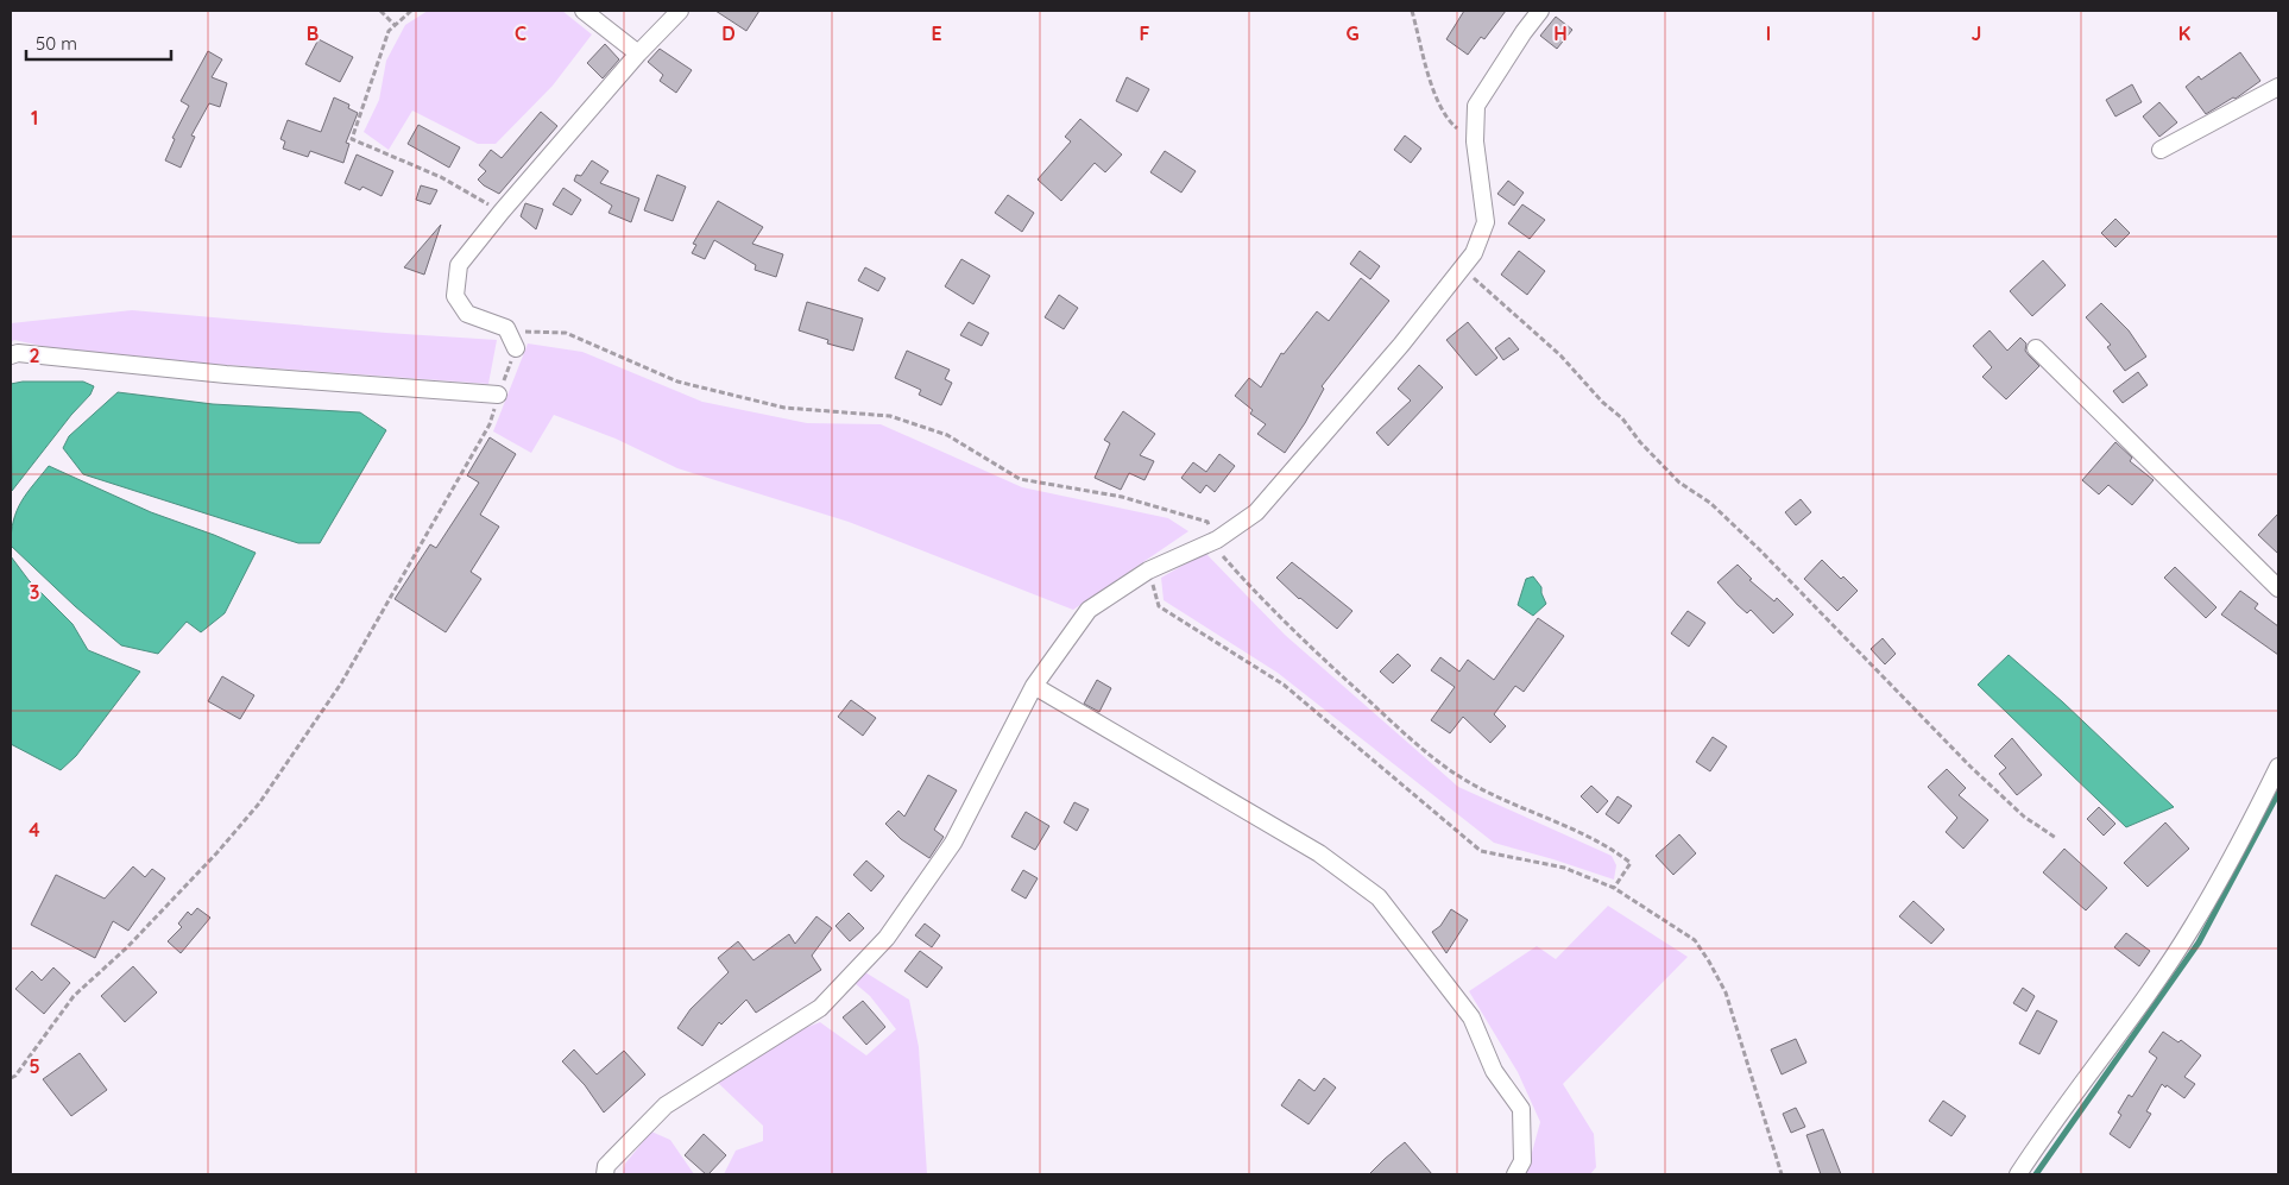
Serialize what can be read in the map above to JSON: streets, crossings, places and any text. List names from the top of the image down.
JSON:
{
  "scale_bar": "50 m",
  "grid": {
    "columns": [
      "B",
      "C",
      "D",
      "E",
      "F",
      "G",
      "H",
      "I",
      "J",
      "K"
    ],
    "rows": [
      "1",
      "2",
      "3",
      "4",
      "5"
    ]
  }
}
